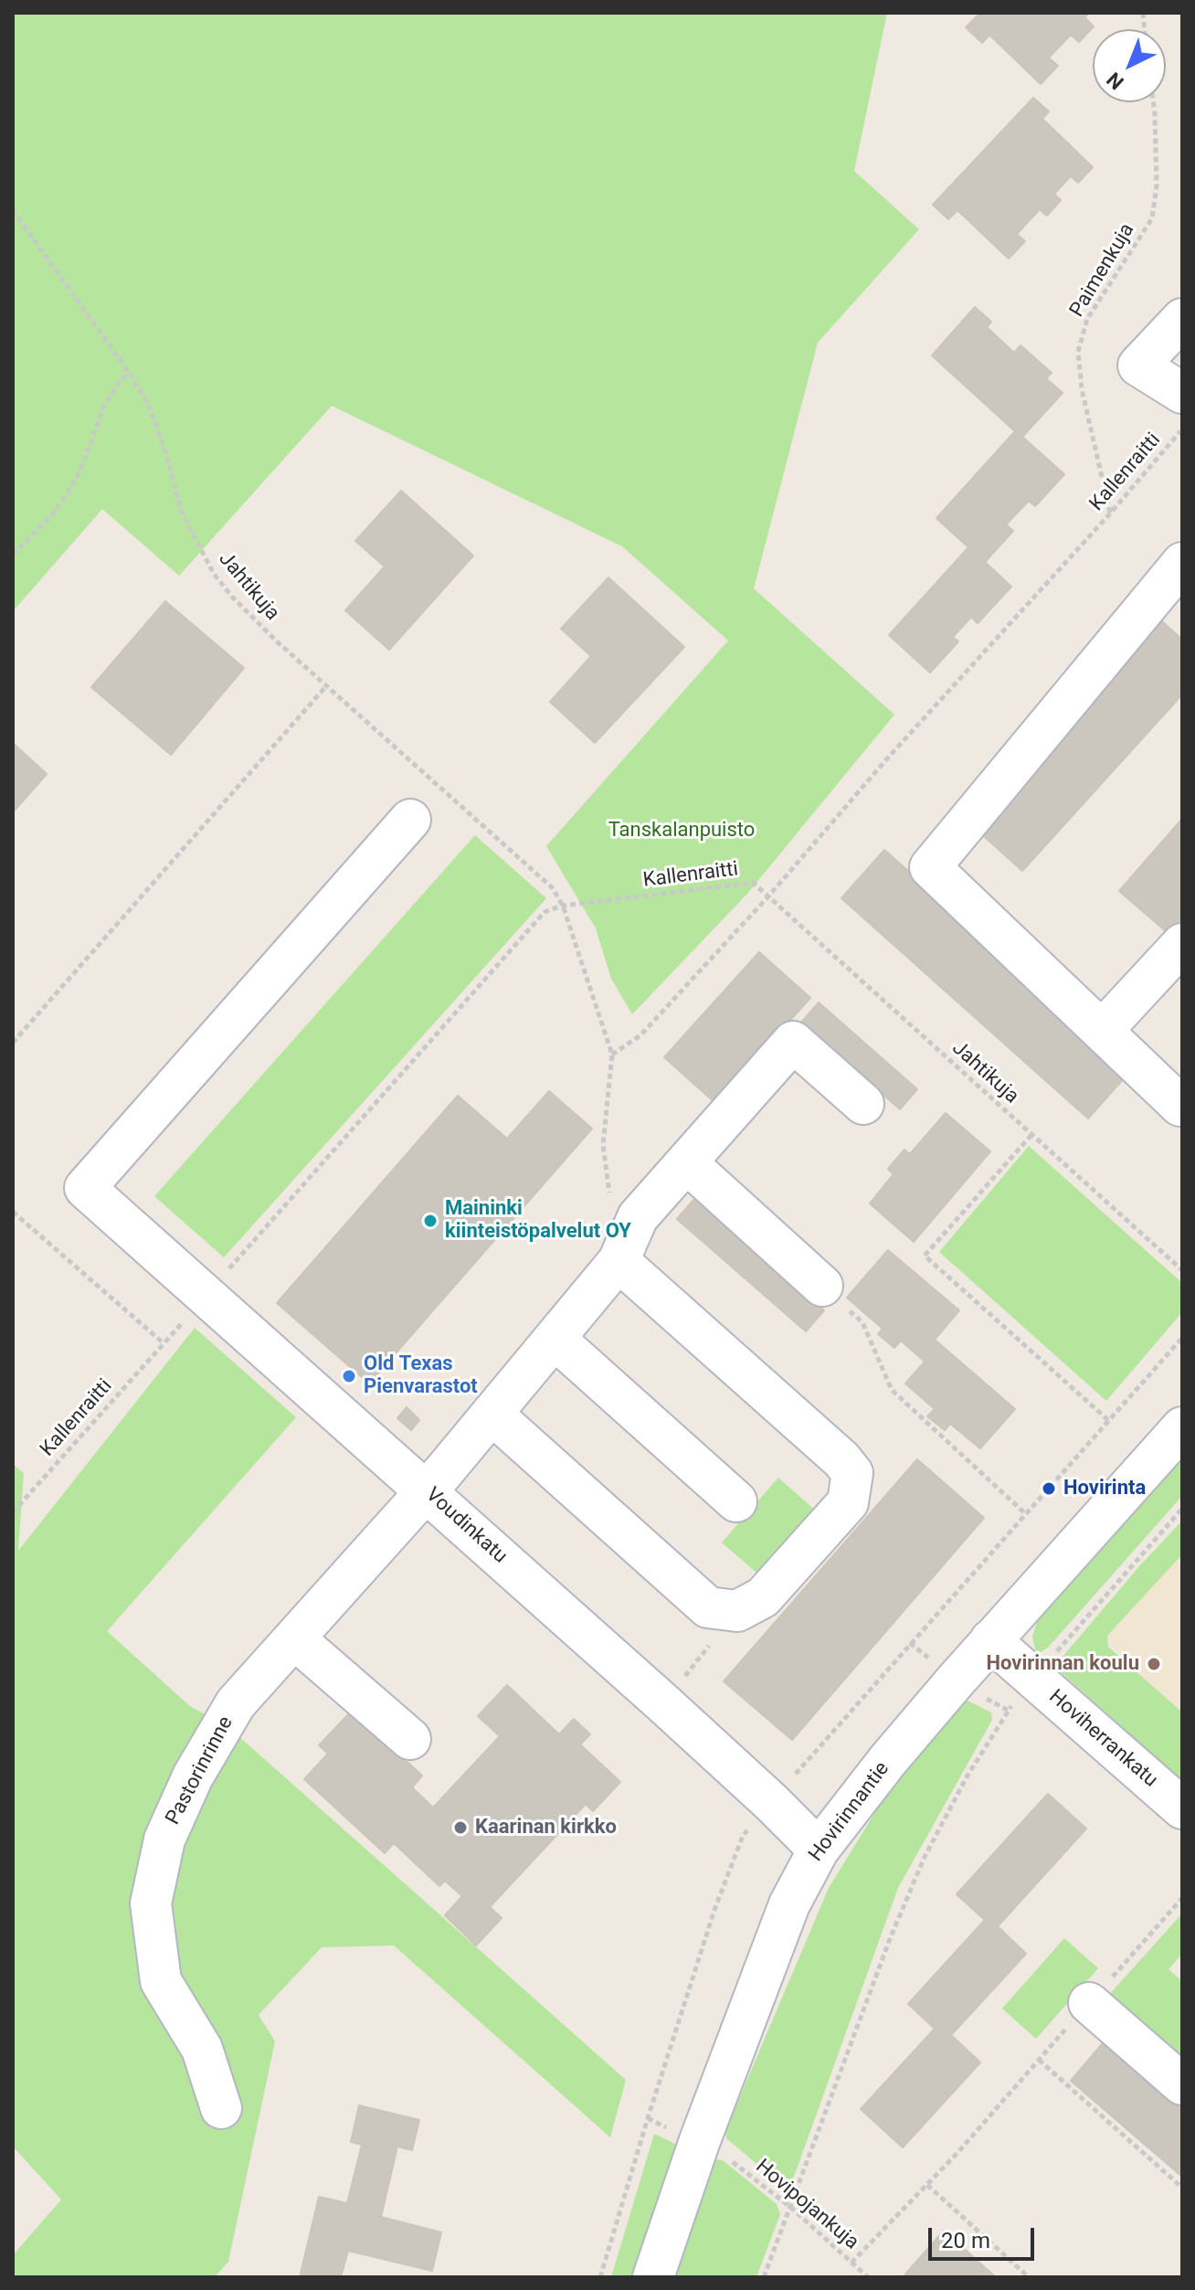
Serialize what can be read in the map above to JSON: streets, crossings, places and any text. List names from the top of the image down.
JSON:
{
  "streets": {
    "street": [
      "Voudinkatu",
      "Hoviherrankatu",
      "Pastorinrinne",
      "Hovirinnantie"
    ],
    "path": [
      "Paimenkuja",
      "Kallenraitti",
      "Jahtikuja",
      "Hovipojankuja"
    ]
  },
  "crossings": [
    ["Paimenkuja", "Kallenraitti"],
    ["Kallenraitti", "Jahtikuja"],
    ["Kallenraitti", "Voudinkatu"],
    ["Voudinkatu", "Pastorinrinne"],
    ["Voudinkatu", "Hovirinnantie"],
    ["Hoviherrankatu", "Hovirinnantie"]
  ],
  "parks": ["Tanskalanpuisto"],
  "places": [
    "Maininki kiinteistöpalvelut OY",
    "Old Texas Pienvarastot",
    "Hovirinta",
    "Hovirinnan koulu",
    "Kaarinan kirkko"
  ],
  "scale_bar": "20 m",
  "north": "bottom left"
}
